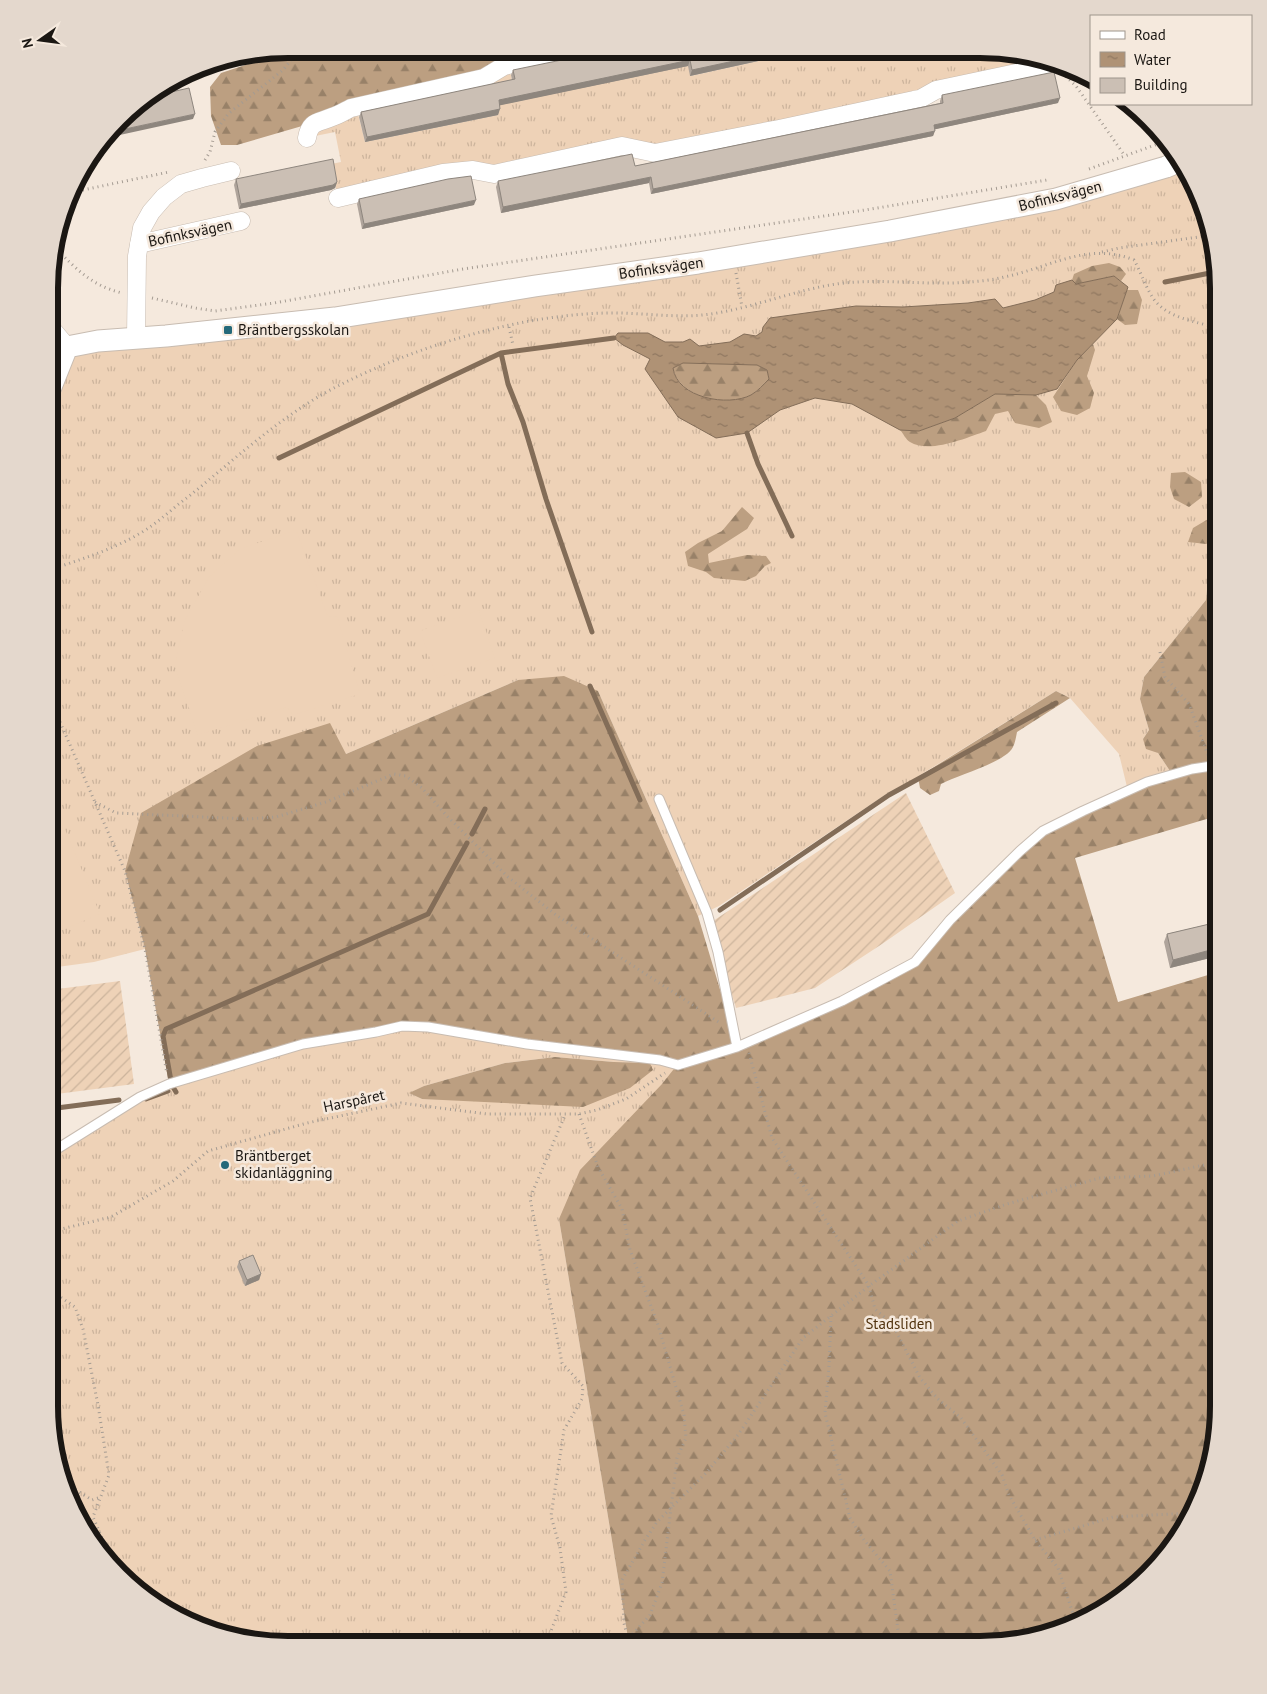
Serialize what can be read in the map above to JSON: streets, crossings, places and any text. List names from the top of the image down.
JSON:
{
  "streets": {
    "street": ["Bofinksvägen"],
    "path": ["Harspåret"]
  },
  "parks": ["Stadsliden"],
  "places": {
    "transit": ["Bräntbergsskolan"],
    "other": ["Bräntberget skidanläggning"]
  },
  "legend": ["Road", "Water", "Building"],
  "north": "left"
}
